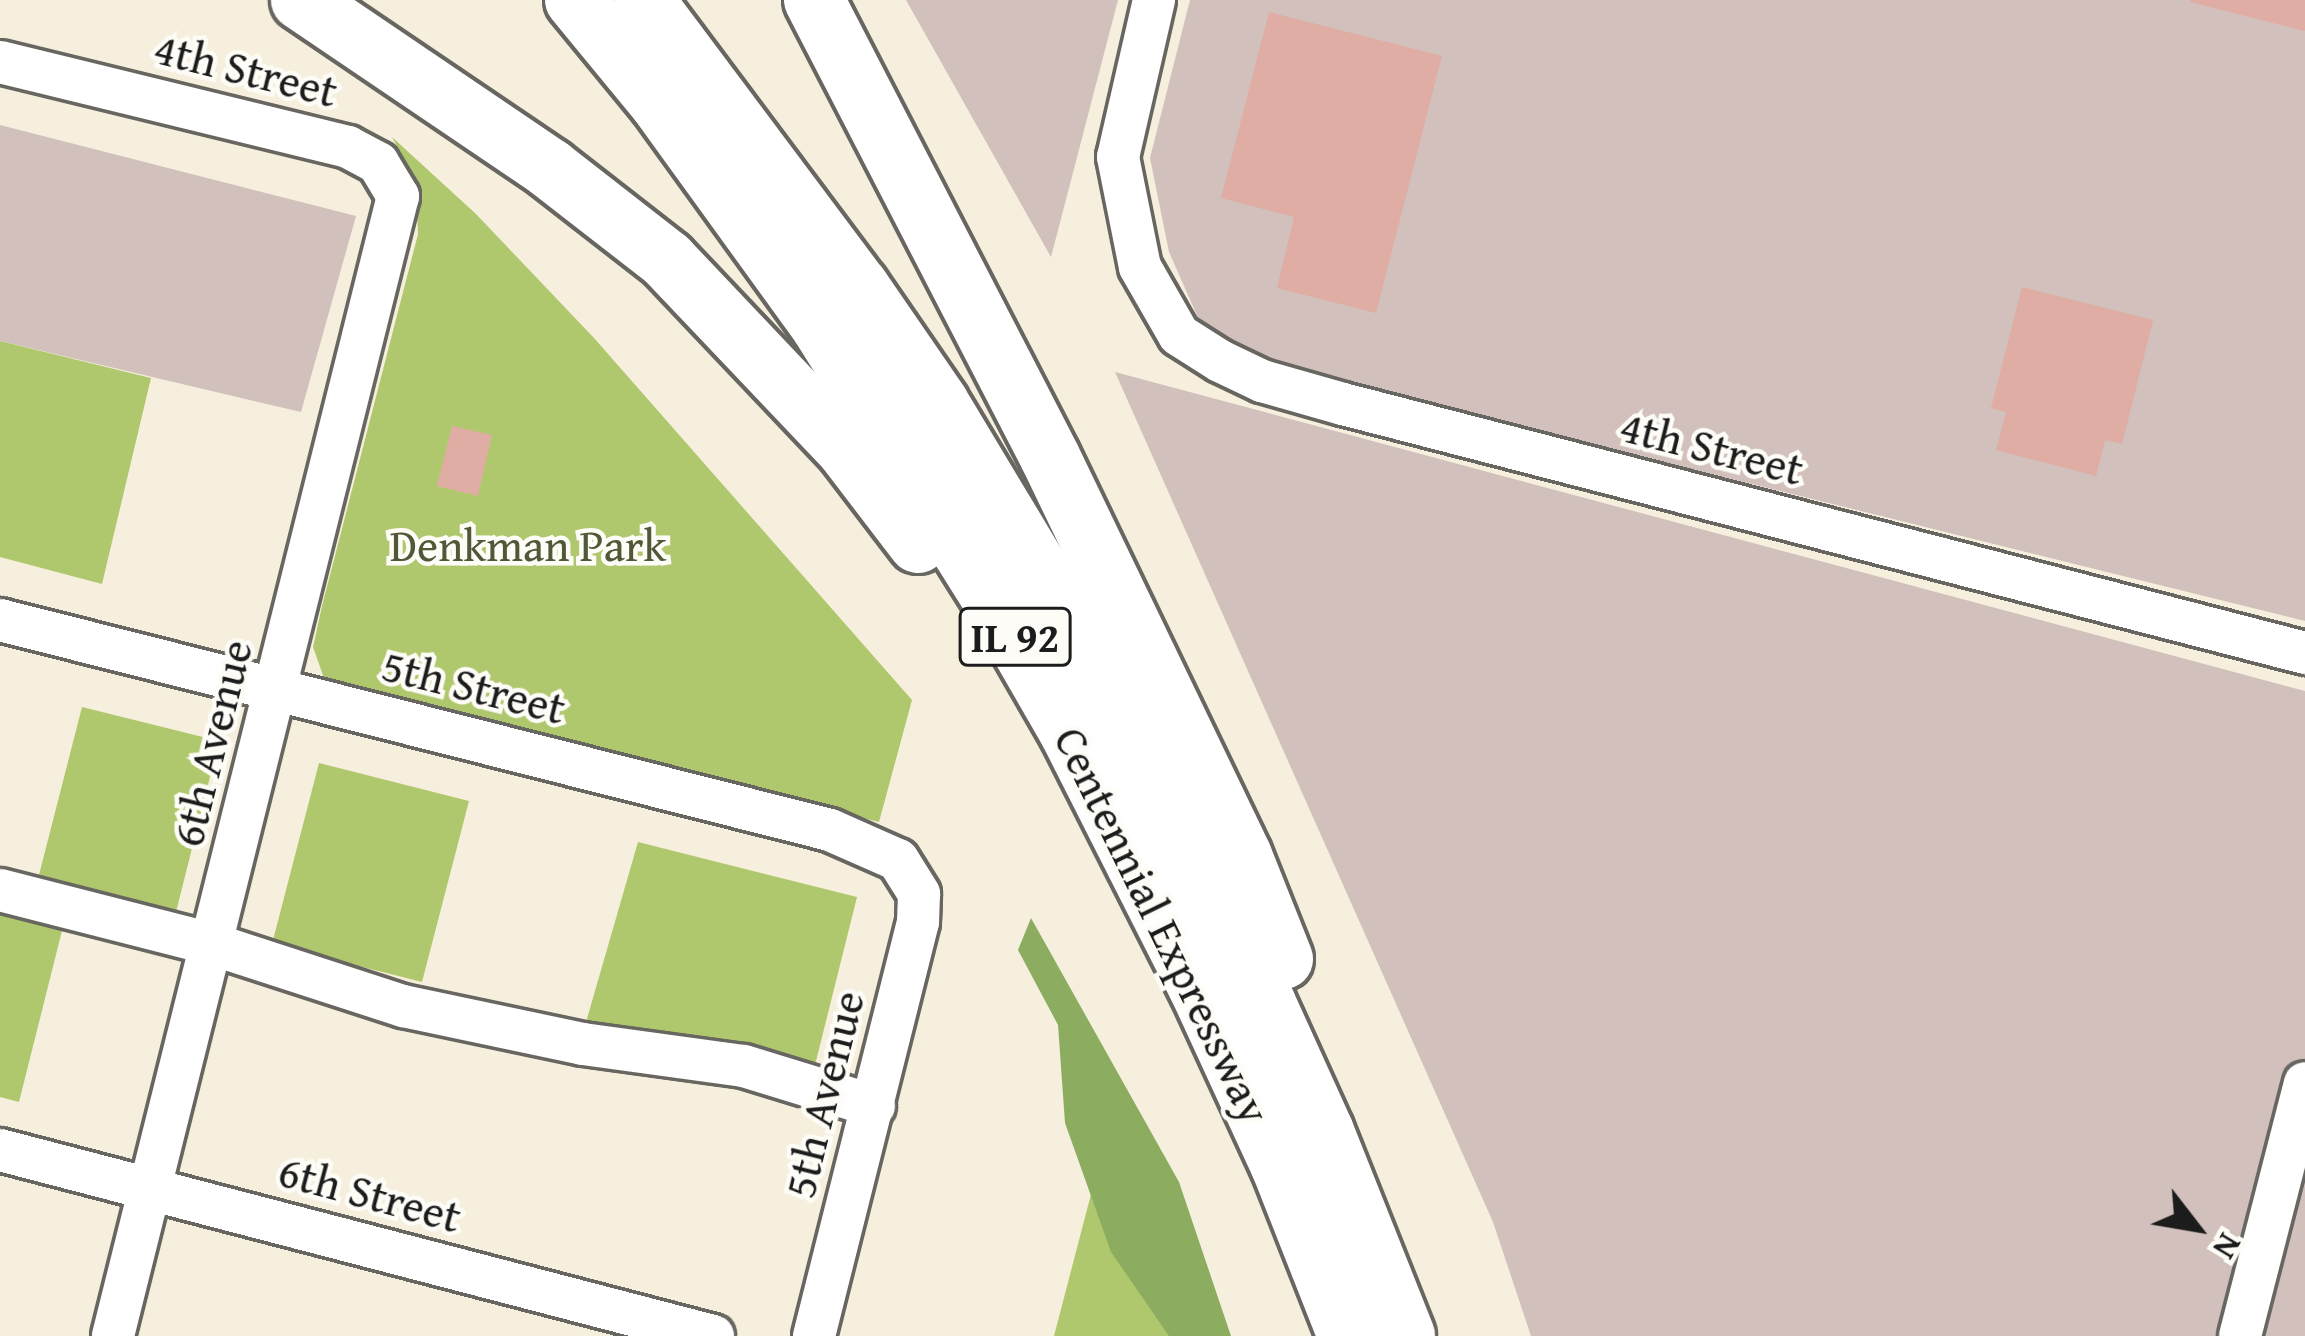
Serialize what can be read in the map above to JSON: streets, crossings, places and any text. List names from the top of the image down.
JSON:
{
  "streets": {
    "highway": ["IL 92", "Centennial Expressway"],
    "street": [
      "4th Street",
      "5th Street",
      "6th Avenue",
      "5th Avenue",
      "6th Street"
    ]
  },
  "crossings": [
    ["4th Street", "6th Avenue"],
    ["5th Street", "6th Avenue"],
    ["5th Street", "5th Avenue"],
    ["6th Avenue", "6th Street"]
  ],
  "parks": ["Denkman Park"],
  "north": "bottom right"
}
